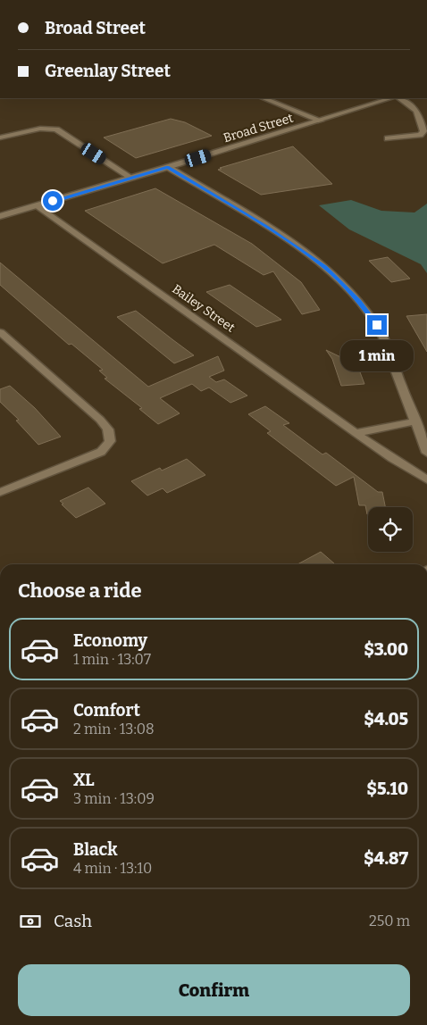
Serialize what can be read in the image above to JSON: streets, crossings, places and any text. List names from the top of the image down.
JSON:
{
  "streets": {
    "street": ["Broad Street", "Bailey Street"]
  },
  "crossings": [
    ["Broad Street", "Bailey Street"]
  ],
  "page": {
    "banner": ["Broad Street", "Greenlay Street"],
    "bubble": "1 min",
    "heading": "Choose a ride",
    "list": [
      {
        "name": "Economy",
        "note": "1 min · 13:07",
        "value": "$3.00"
      },
      {
        "name": "Comfort",
        "note": "2 min · 13:08",
        "value": "$4.05"
      },
      {
        "name": "XL",
        "note": "3 min · 13:09",
        "value": "$5.10"
      },
      {
        "name": "Black",
        "note": "4 min · 13:10",
        "value": "$4.87"
      }
    ],
    "pay": ["Cash", "250 m"],
    "buttons": "Confirm"
  }
}
